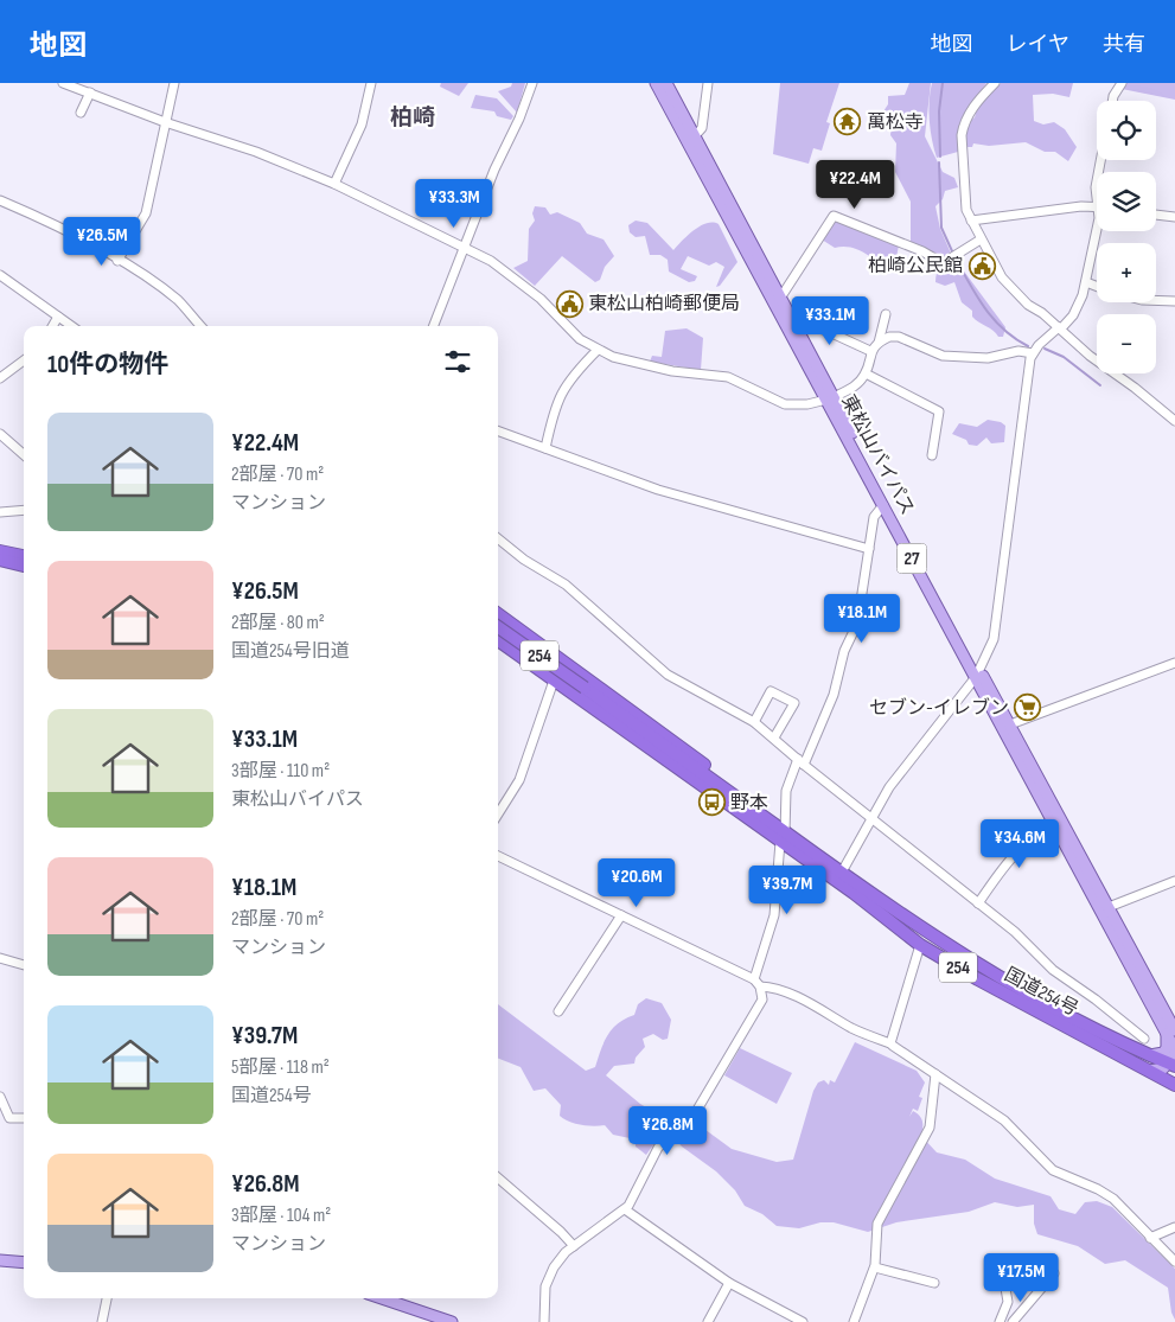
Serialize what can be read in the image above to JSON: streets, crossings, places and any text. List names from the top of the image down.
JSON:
{
  "streets": {
    "highway": ["254", "国道254号"],
    "main road": ["東松山バイパス", "27"]
  },
  "crossings": [
    ["東松山バイパス", "27"],
    ["254", "国道254号"]
  ],
  "districts": ["柏崎"],
  "places": {
    "temple": ["萬松寺"],
    "public building": ["柏崎公民館", "東松山柏崎郵便局"],
    "supermarket": ["セブン-イレブン"],
    "bus stop": ["野本"]
  },
  "page": {
    "header": "地図",
    "nav": ["地図", "レイヤ", "共有"],
    "map_buttons": ["+", "−"],
    "price": [
      "¥22.4M",
      "¥33.3M",
      "¥26.5M",
      "¥33.1M",
      "¥18.1M",
      "¥34.6M",
      "¥20.6M",
      "¥39.7M",
      "¥26.8M",
      "¥17.5M"
    ],
    "heading": "10件の物件",
    "list": [
      {
        "name": "¥22.4M",
        "note": "2部屋 · 70 m² · マンション"
      },
      {
        "name": "¥26.5M",
        "note": "2部屋 · 80 m² · 国道254号旧道"
      },
      {
        "name": "¥33.1M",
        "note": "3部屋 · 110 m² · 東松山バイパス"
      },
      {
        "name": "¥18.1M",
        "note": "2部屋 · 70 m² · マンション"
      },
      {
        "name": "¥39.7M",
        "note": "5部屋 · 118 m² · 国道254号"
      },
      {
        "name": "¥26.8M",
        "note": "3部屋 · 104 m² · マンション"
      }
    ]
  }
}
